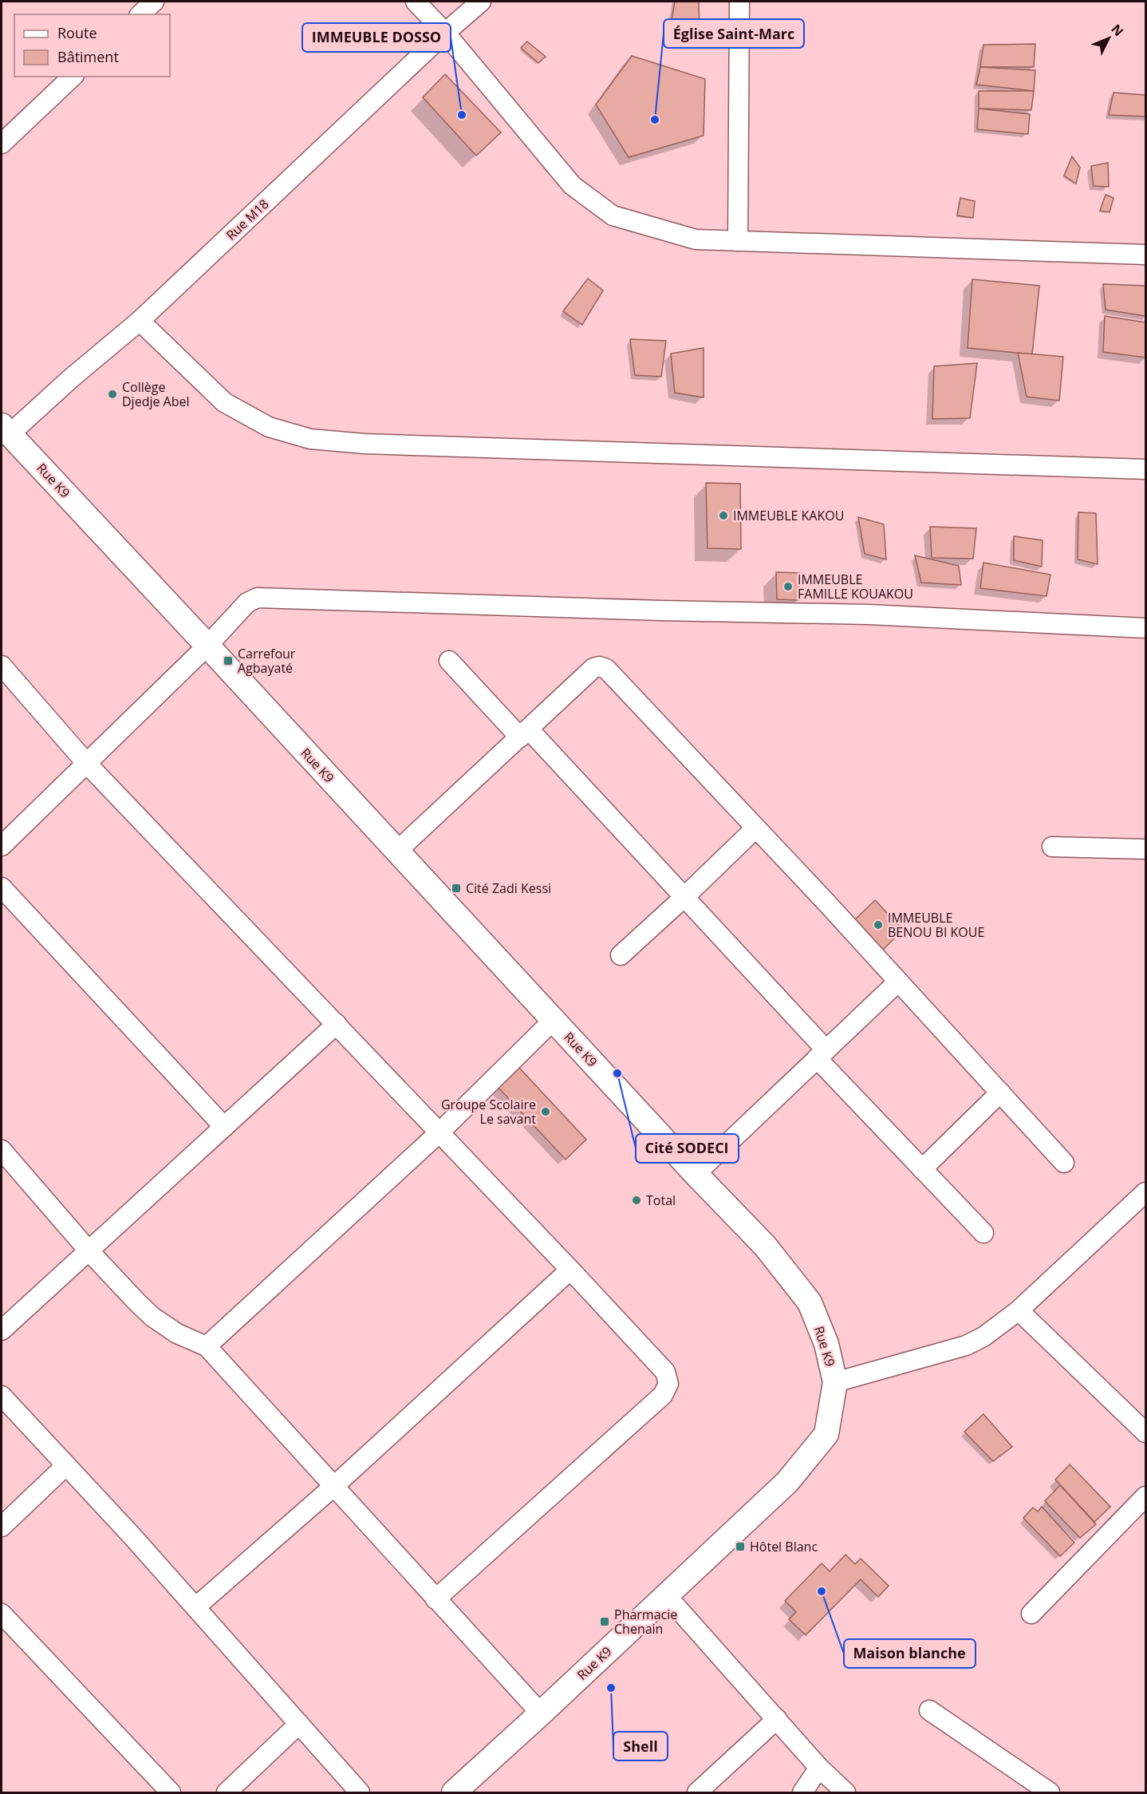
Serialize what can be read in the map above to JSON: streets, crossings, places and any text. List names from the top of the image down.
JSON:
{
  "streets": {
    "street": ["Rue M18", "Rue K9"]
  },
  "crossings": [
    ["Rue M18", "Rue K9"]
  ],
  "places": {
    "other": [
      "IMMEUBLE DOSSO",
      "Église Saint-Marc",
      "Collège Djedje Abel",
      "IMMEUBLE KAKOU",
      "IMMEUBLE FAMILLE KOUAKOU",
      "IMMEUBLE BENOU BI KOUE",
      "Cité SODECI",
      "Groupe Scolaire Le savant",
      "Total",
      "Maison blanche",
      "Shell"
    ],
    "transit": [
      "Carrefour Agbayaté",
      "Cité Zadi Kessi",
      "Hôtel Blanc",
      "Pharmacie Chenain"
    ]
  },
  "legend": ["Route", "Bâtiment"],
  "north": "top right"
}
